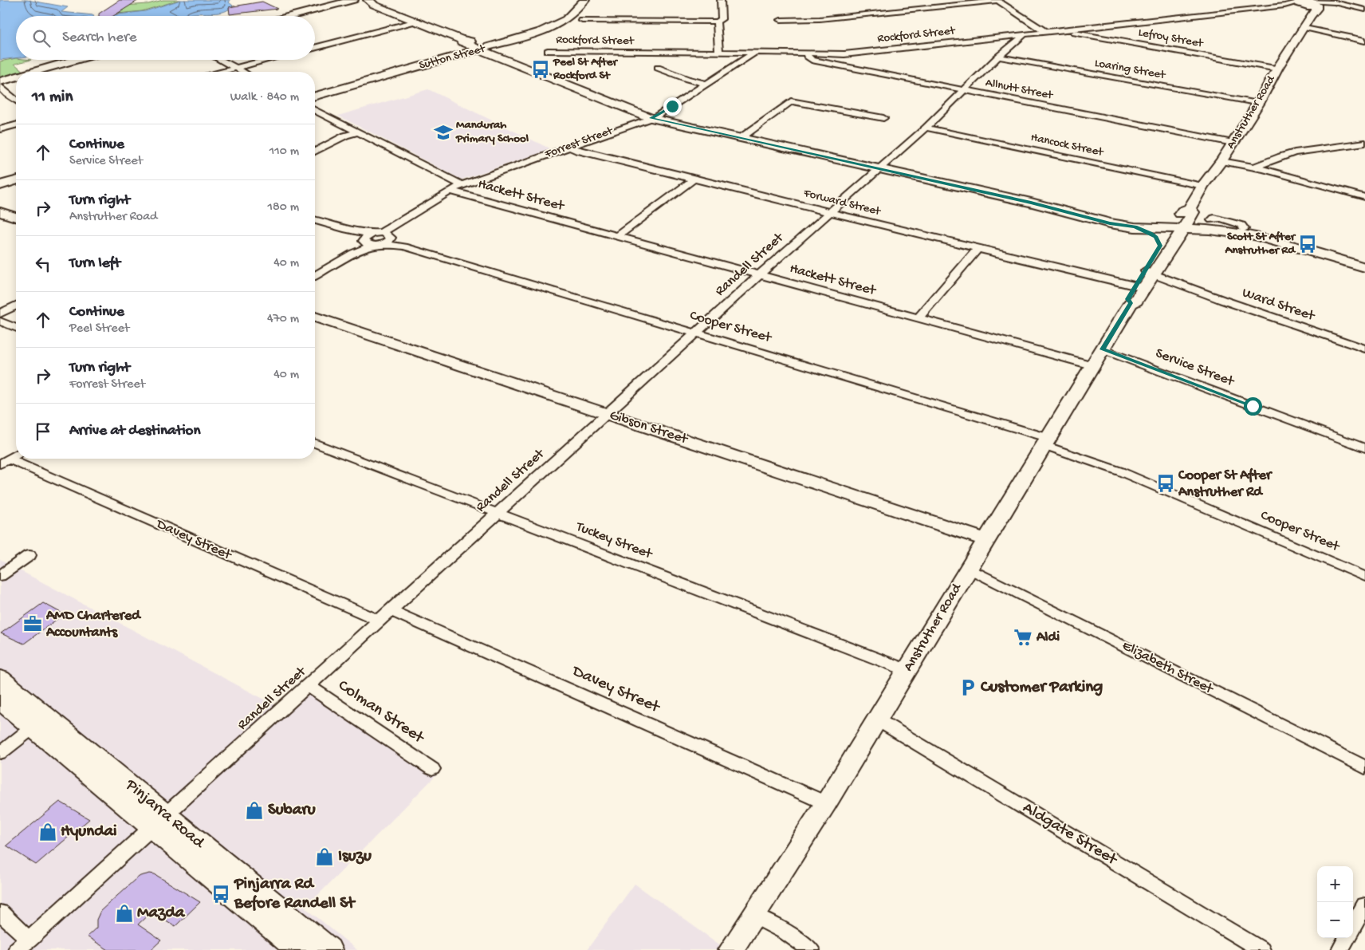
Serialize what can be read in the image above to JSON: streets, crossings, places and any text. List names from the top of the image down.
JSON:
{
  "streets": {
    "main road": [
      "Sutton Street",
      "Anstruther Road",
      "Gibson Street",
      "Pinjarra Road"
    ],
    "street": [
      "Rockford Street",
      "Lefroy Street",
      "Loaring Street",
      "Allnutt Street",
      "Forrest Street",
      "Hancock Street",
      "Hackett Street",
      "Forward Street",
      "Randell Street",
      "Ward Street",
      "Cooper Street",
      "Service Street",
      "Davey Street",
      "Tuckey Street",
      "Elizabeth Street",
      "Colman Street",
      "Aldgate Street"
    ]
  },
  "crossings": [
    ["Rockford Street", "Lefroy Street"],
    ["Rockford Street", "Allnutt Street"],
    ["Rockford Street", "Anstruther Road"],
    ["Rockford Street", "Forrest Street"],
    ["Rockford Street", "Randell Street"],
    ["Lefroy Street", "Anstruther Road"],
    ["Loaring Street", "Anstruther Road"],
    ["Loaring Street", "Randell Street"],
    ["Allnutt Street", "Anstruther Road"],
    ["Allnutt Street", "Randell Street"],
    ["Anstruther Road", "Hancock Street"],
    ["Anstruther Road", "Hackett Street"],
    ["Anstruther Road", "Forward Street"],
    ["Anstruther Road", "Ward Street"],
    ["Anstruther Road", "Cooper Street"],
    ["Anstruther Road", "Service Street"],
    ["Anstruther Road", "Gibson Street"],
    ["Anstruther Road", "Davey Street"],
    ["Anstruther Road", "Tuckey Street"],
    ["Anstruther Road", "Elizabeth Street"],
    ["Anstruther Road", "Aldgate Street"],
    ["Forrest Street", "Hackett Street"],
    ["Forrest Street", "Forward Street"],
    ["Forrest Street", "Cooper Street"],
    ["Hancock Street", "Randell Street"],
    ["Hackett Street", "Randell Street"],
    ["Forward Street", "Randell Street"],
    ["Forward Street", "Ward Street"],
    ["Randell Street", "Cooper Street"],
    ["Randell Street", "Gibson Street"],
    ["Randell Street", "Davey Street"],
    ["Randell Street", "Tuckey Street"],
    ["Randell Street", "Colman Street"],
    ["Randell Street", "Pinjarra Road"]
  ],
  "places": {
    "bus stop": [
      "Peel St After Rockford St",
      "Scott St After Anstruther Rd",
      "Cooper St After Anstruther Rd",
      "Pinjarra Rd Before Randell St"
    ],
    "school or university": ["Mandurah Primary School"],
    "office": ["AMD Chartered Accountants"],
    "supermarket": ["Aldi"],
    "parking": ["Customer Parking"],
    "shop": [
      "Subaru",
      "Hyundai",
      "Isuzu",
      "Mazda"
    ]
  },
  "page": {
    "search": "Search here",
    "heading": ["11 min", "Walk · 840 m"],
    "list": [
      ["Continue", "Service Street", "110 m"],
      ["Turn right", "Anstruther Road", "180 m"],
      ["Turn left", "40 m"],
      ["Continue", "Peel Street", "470 m"],
      ["Turn right", "Forrest Street", "40 m"],
      "Arrive at destination"
    ],
    "map_buttons": ["+", "−"]
  }
}
